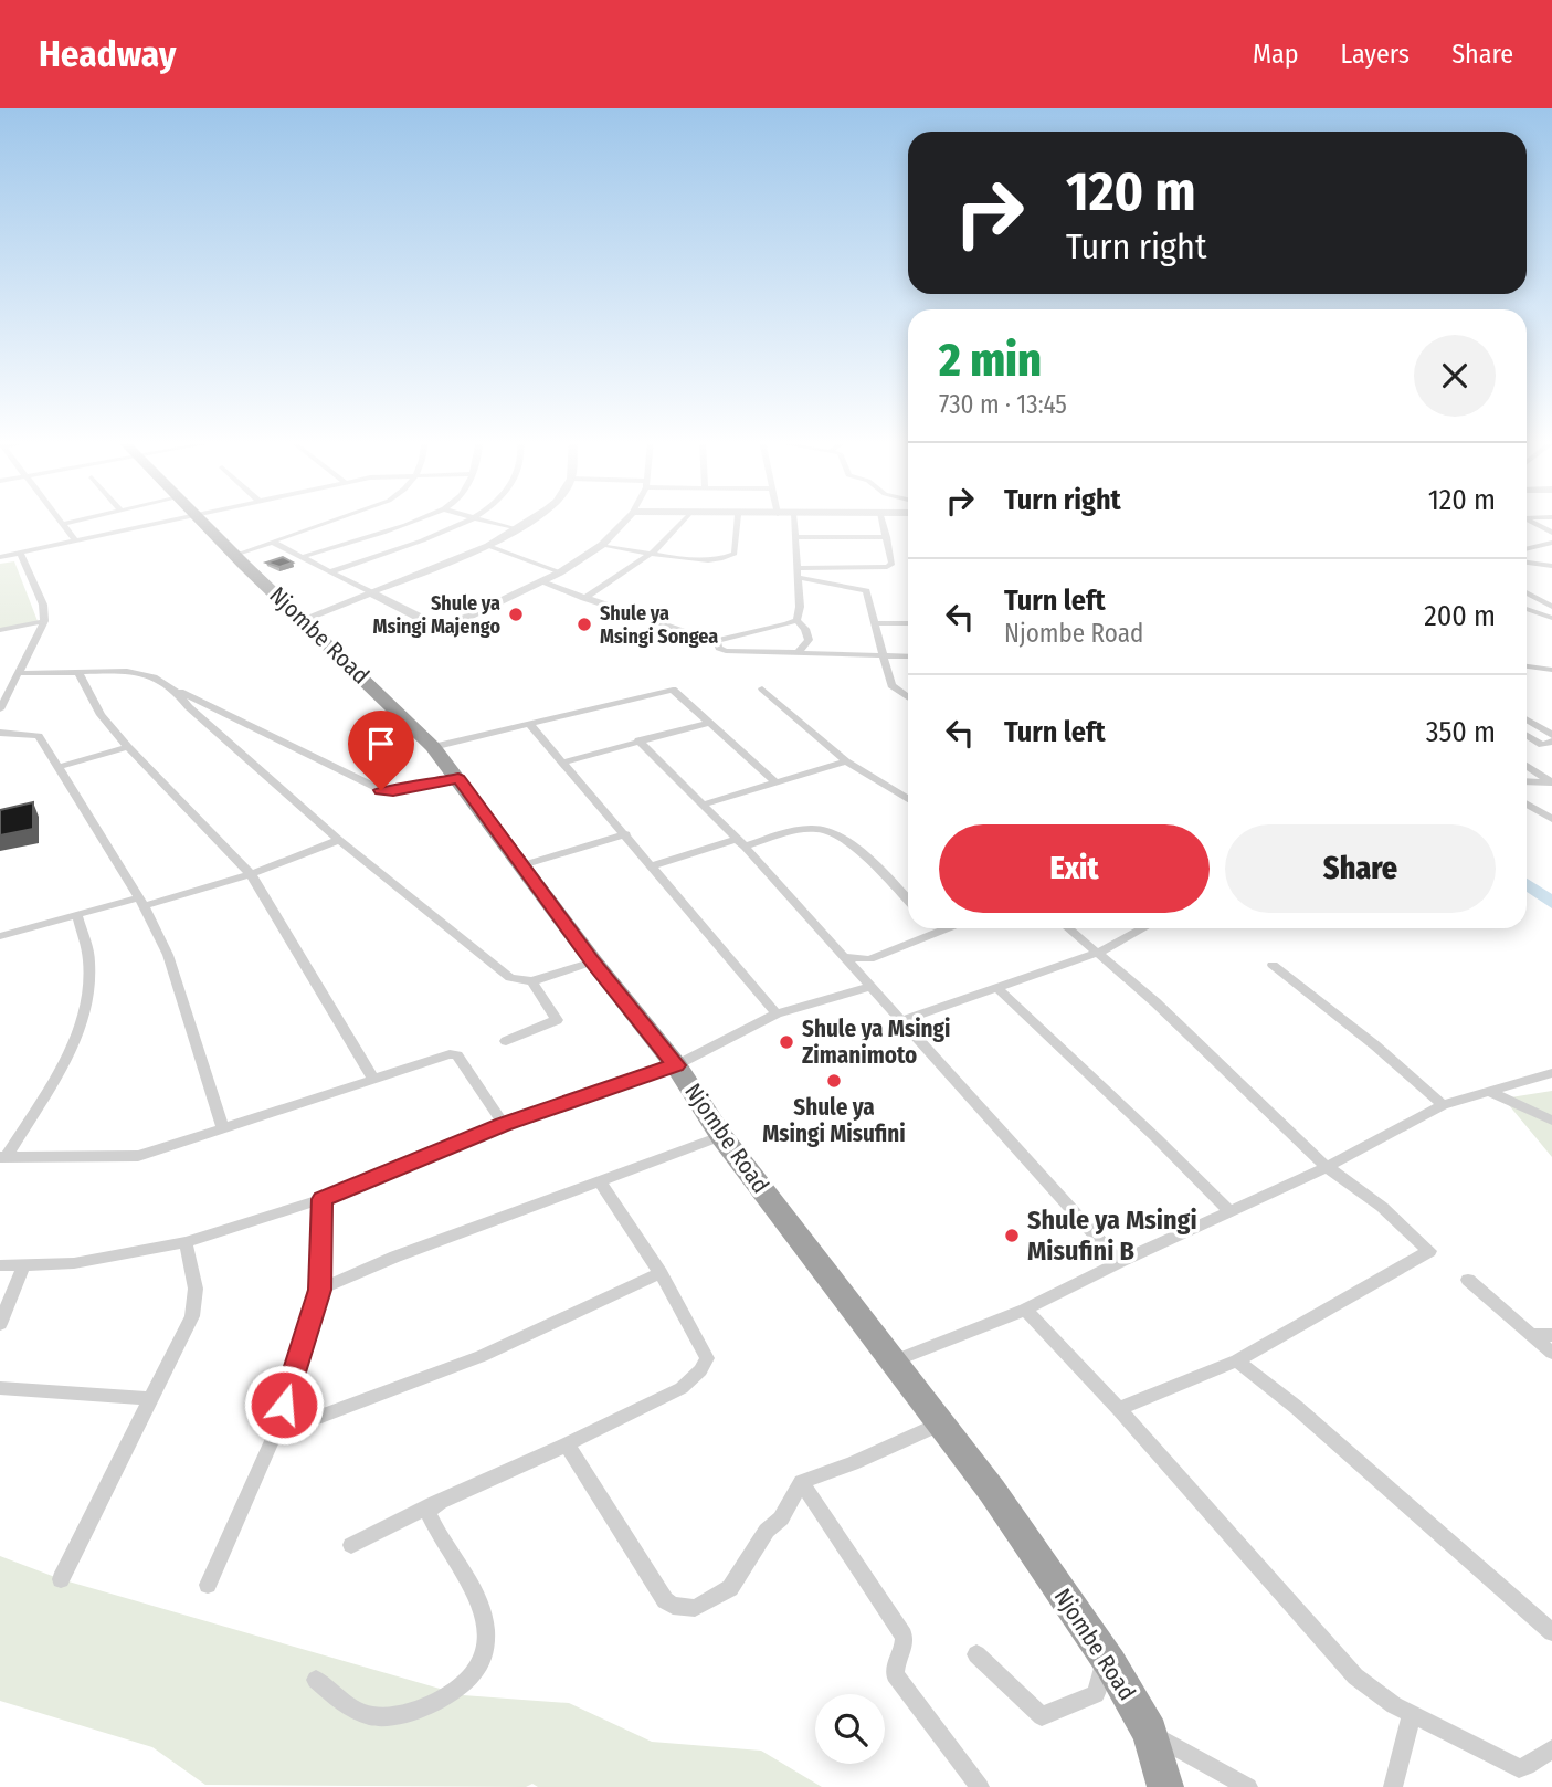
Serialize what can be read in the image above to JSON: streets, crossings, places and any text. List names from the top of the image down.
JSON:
{
  "streets": {
    "highway": ["Njombe Road"]
  },
  "places": [
    "Shule ya Msingi Majengo",
    "Shule ya Msingi Songea",
    "Shule ya Msingi Zimanimoto",
    "Shule ya Msingi Misufini",
    "Shule ya Msingi Misufini B"
  ],
  "page": {
    "header": "Headway",
    "nav": ["Map", "Layers", "Share"],
    "turn": ["120 m", "Turn right"],
    "heading": ["2 min", "730 m · 13:45"],
    "list": [
      {
        "name": "Turn right",
        "value": "120 m"
      },
      {
        "name": "Turn left",
        "note": "Njombe Road",
        "value": "200 m"
      },
      {
        "name": "Turn left",
        "value": "350 m"
      }
    ],
    "buttons": ["Exit", "Share"]
  }
}
